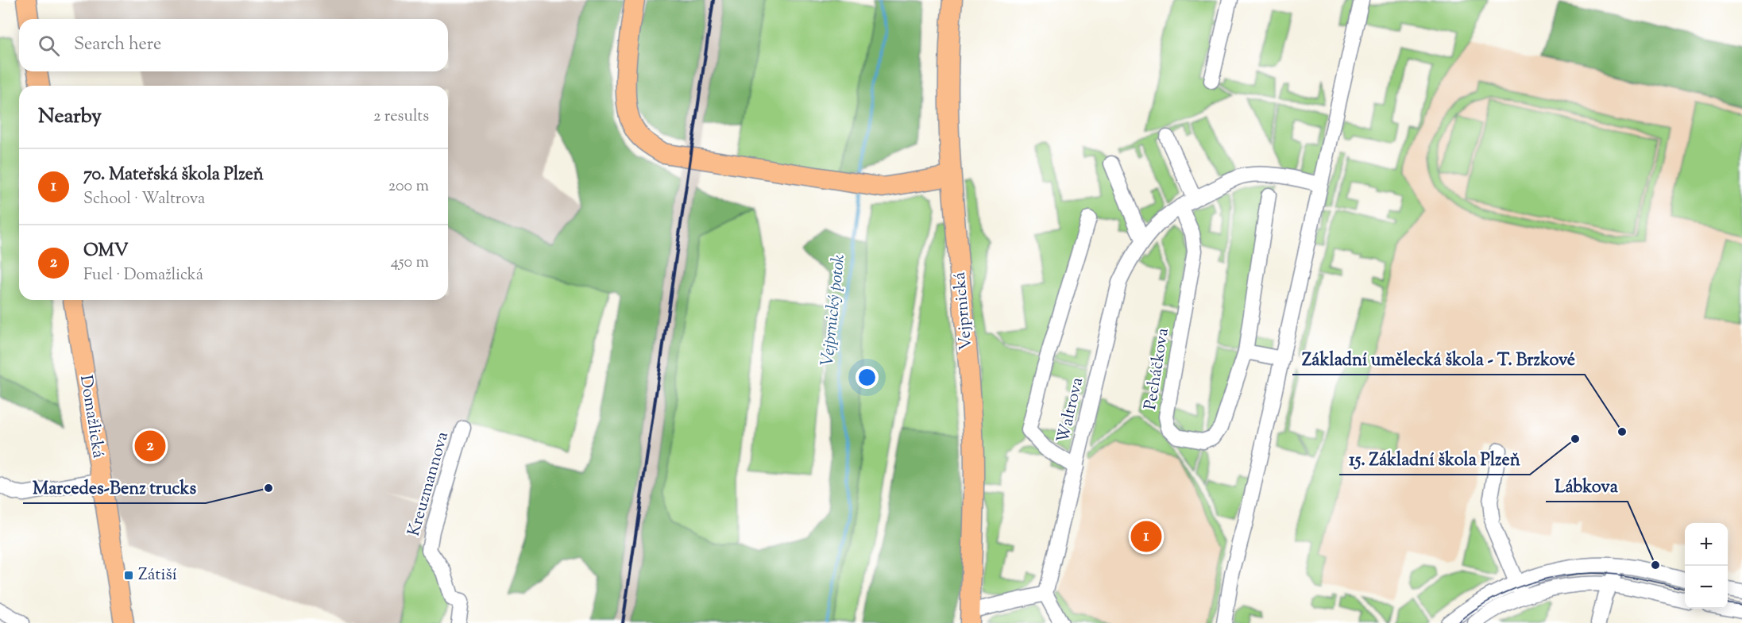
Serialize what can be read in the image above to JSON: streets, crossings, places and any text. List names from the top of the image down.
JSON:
{
  "streets": {
    "main road": ["Vejprnická", "Domažlická"],
    "street": ["Pecháčkova", "Waltrova", "Kreuzmannova"]
  },
  "crossings": [
    ["Pecháčkova", "Waltrova"]
  ],
  "water": ["Vejprnický potok"],
  "places": {
    "other": [
      "Základní umělecká škola - T. Brzkové",
      "15. Základní škola Plzeň",
      "Marcedes-Benz trucks",
      "Lábkova"
    ],
    "transit": ["Zátiší"]
  },
  "page": {
    "search": "Search here",
    "heading": ["Nearby", "2 results"],
    "list": [
      {
        "mark": "1",
        "name": "70. Mateřská škola Plzeň",
        "note": "School · Waltrova",
        "value": "200 m"
      },
      {
        "mark": "2",
        "name": "OMV",
        "note": "Fuel · Domažlická",
        "value": "450 m"
      }
    ],
    "pins": ["2", "1"],
    "map_buttons": ["+", "−"]
  }
}
